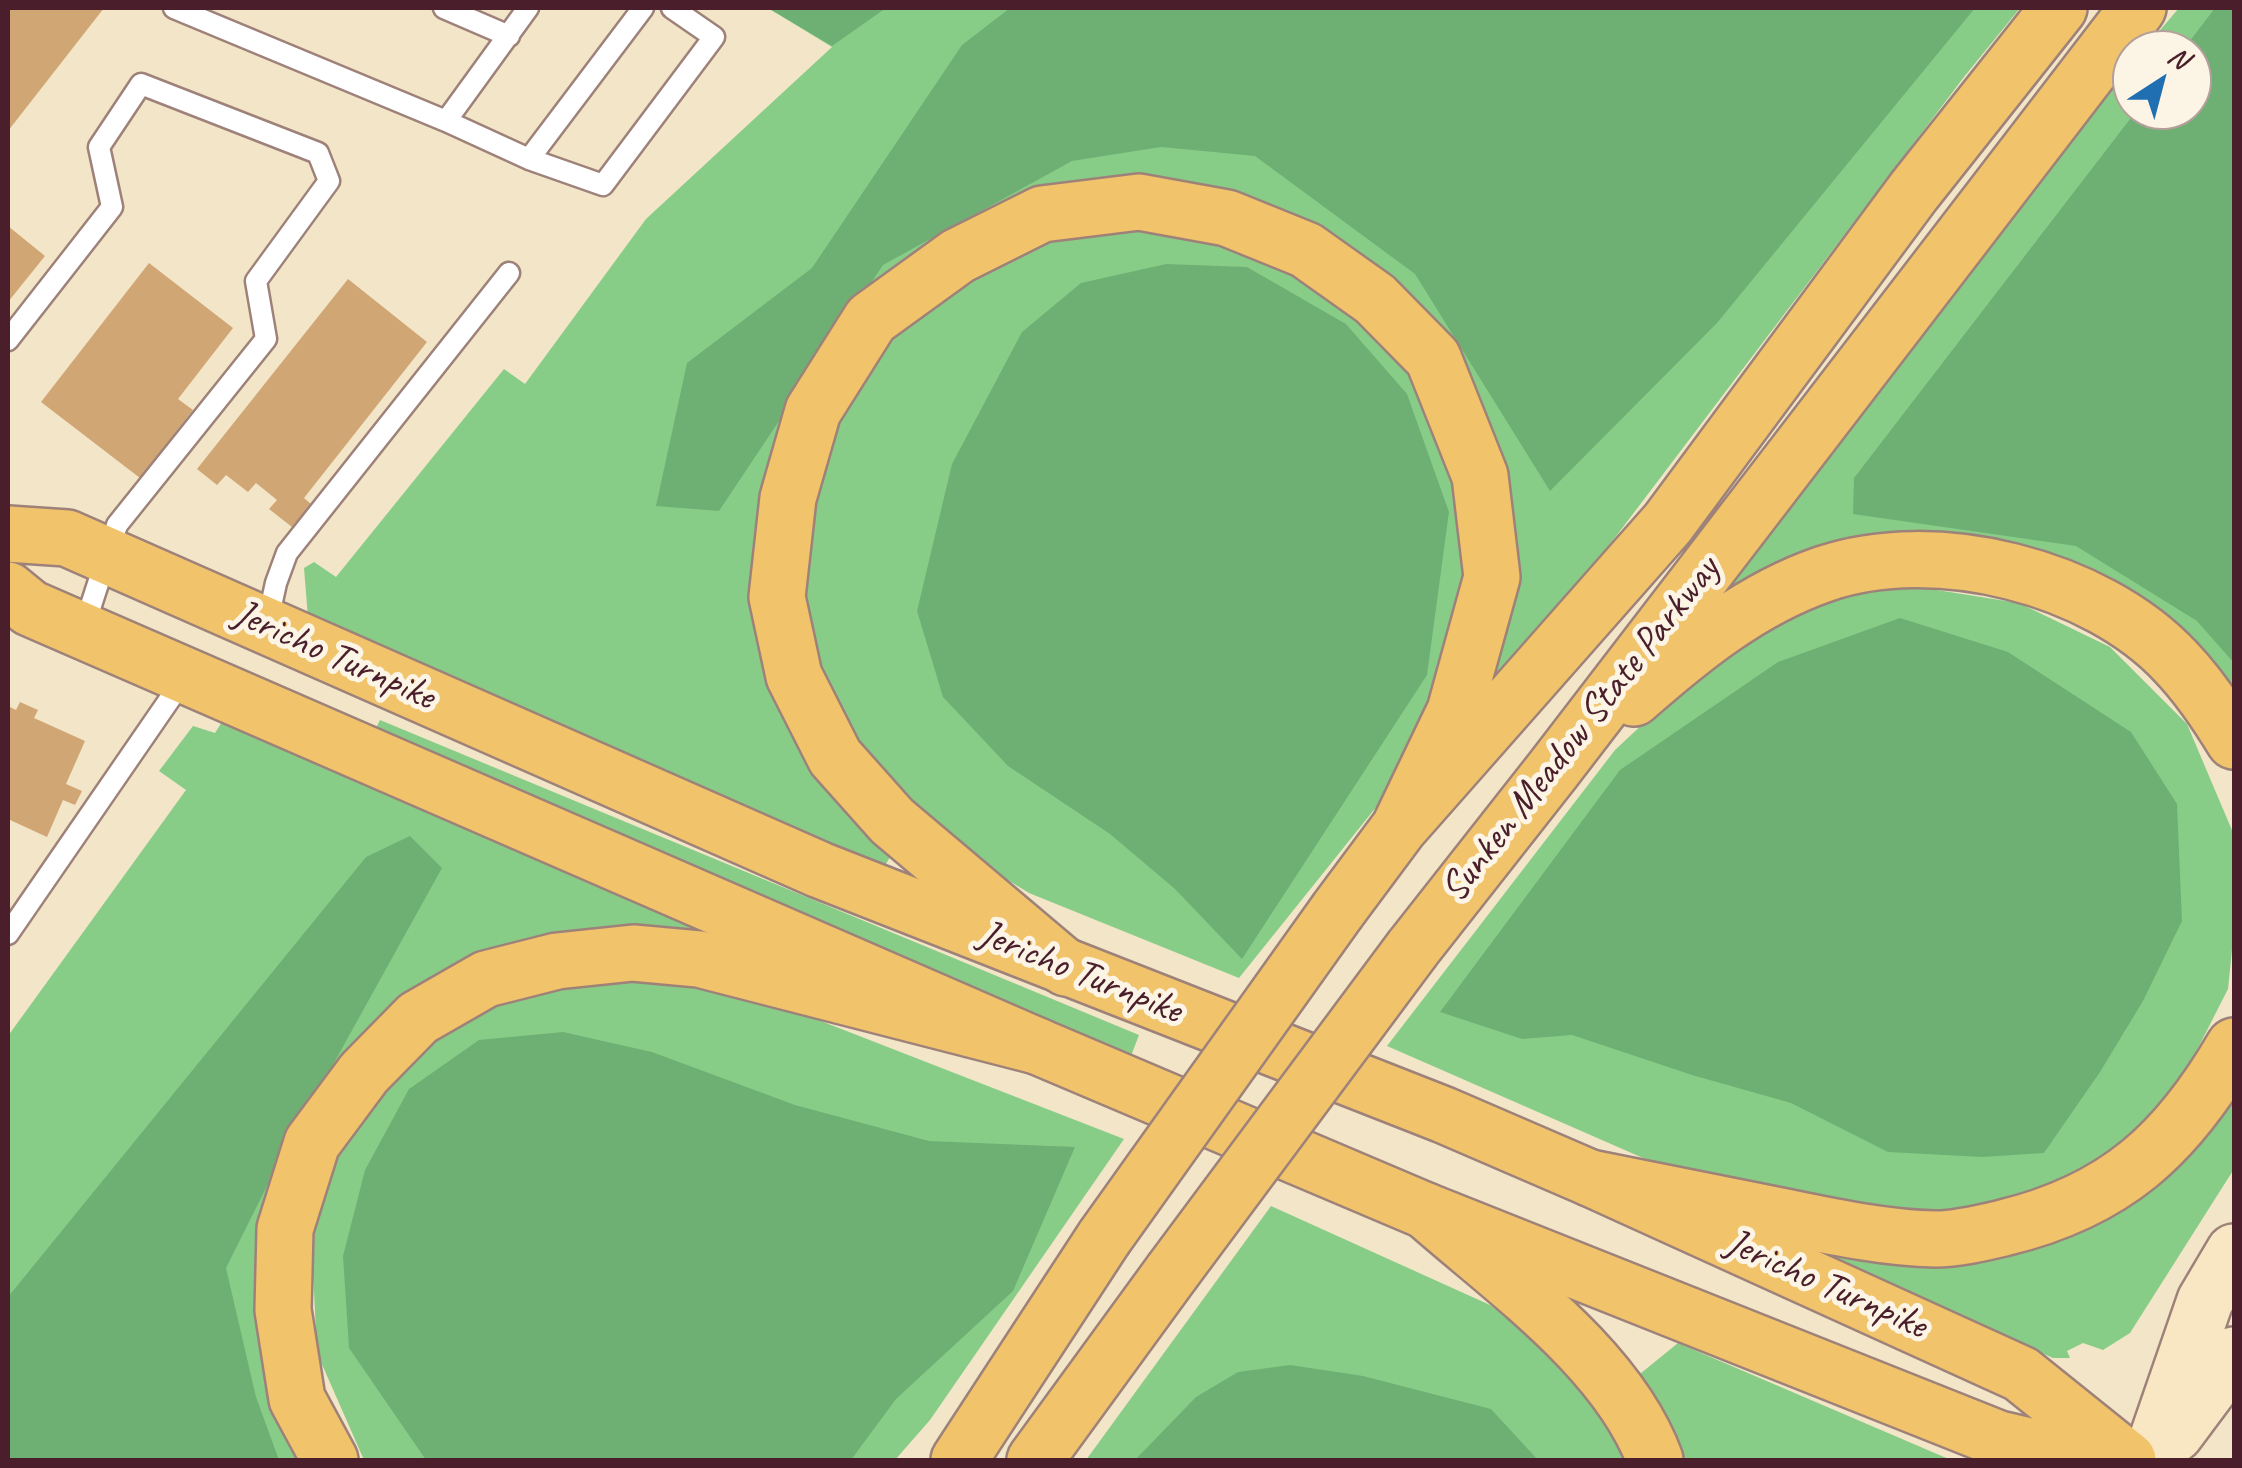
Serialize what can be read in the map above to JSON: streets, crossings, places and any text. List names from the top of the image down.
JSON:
{
  "streets": {
    "main road": ["Jericho Turnpike", "Sunken Meadow State Parkway"]
  },
  "north": "top right"
}
